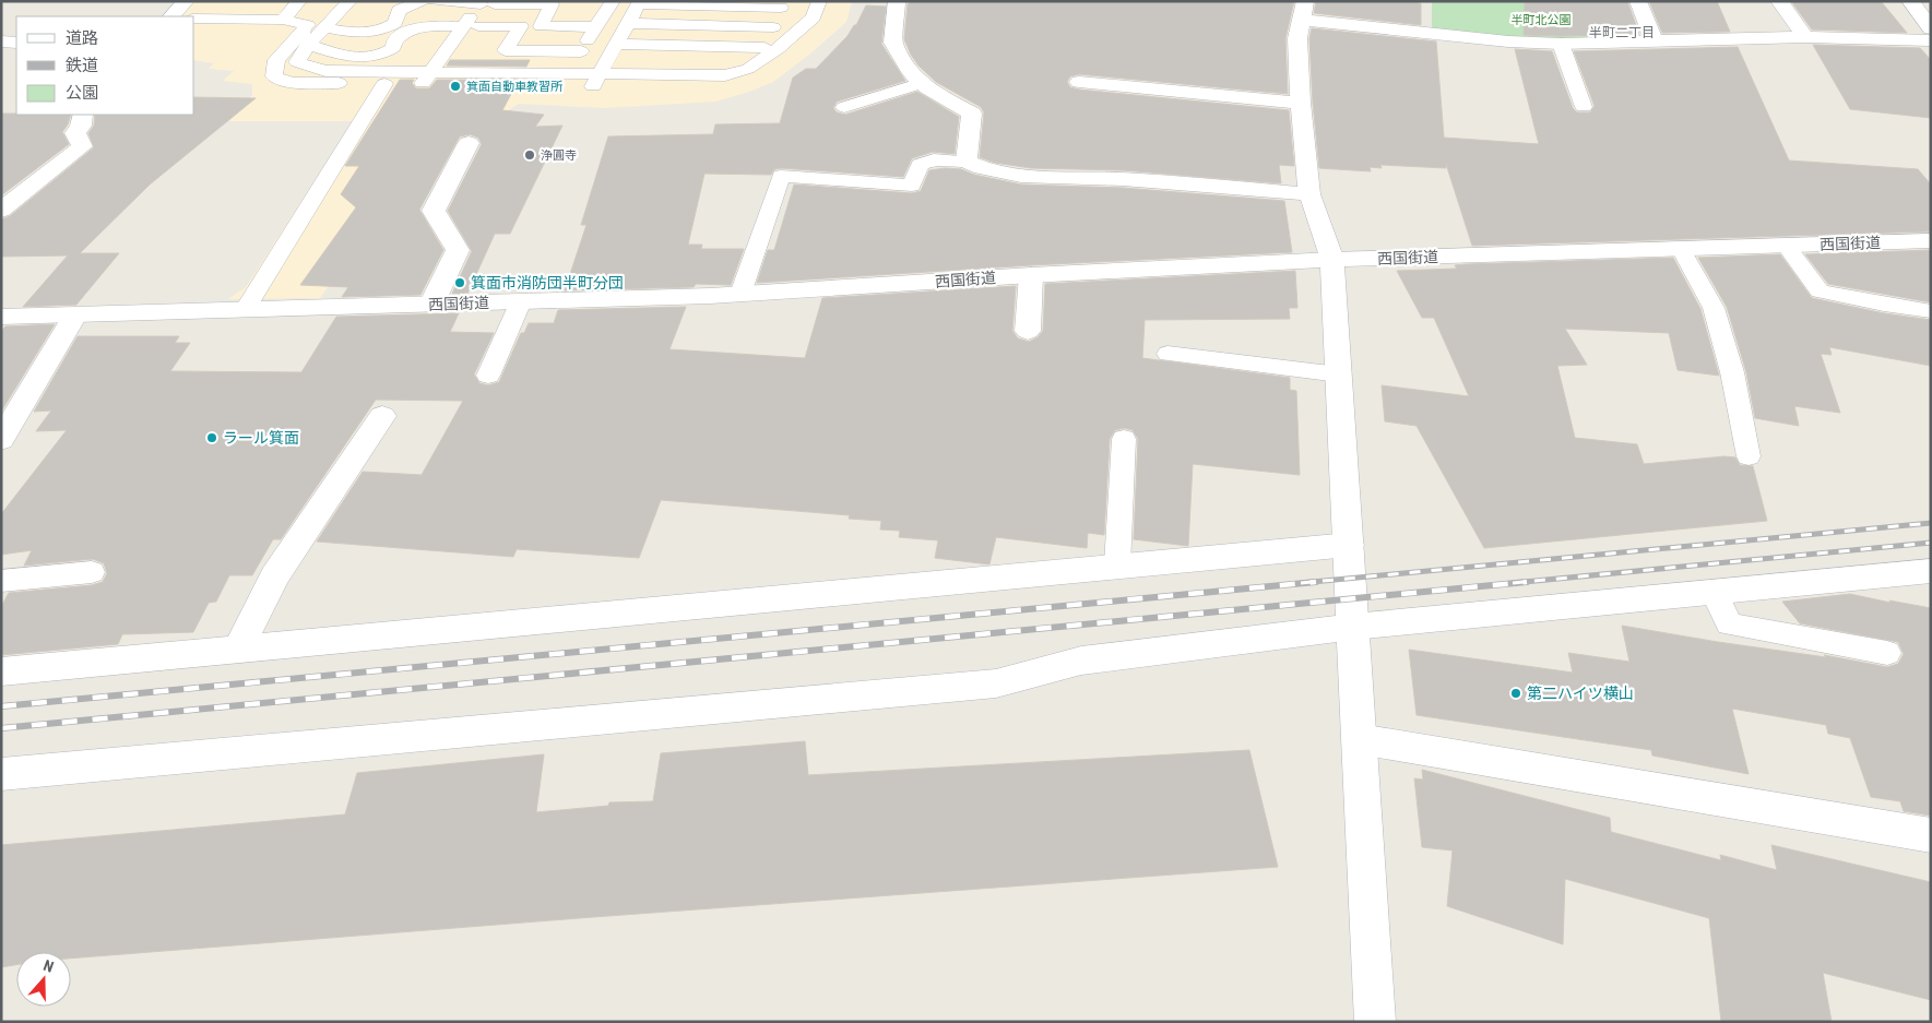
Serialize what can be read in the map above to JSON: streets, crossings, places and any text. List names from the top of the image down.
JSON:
{
  "streets": {
    "street": ["西国街道"]
  },
  "districts": ["半町二丁目"],
  "parks": ["半町北公園"],
  "places": [
    "箕面自動車教習所",
    "浄圓寺",
    "箕面市消防団半町分団",
    "ラール箕面",
    "第二ハイツ横山"
  ],
  "legend": ["道路", "鉄道", "公園"],
  "north": "top"
}
